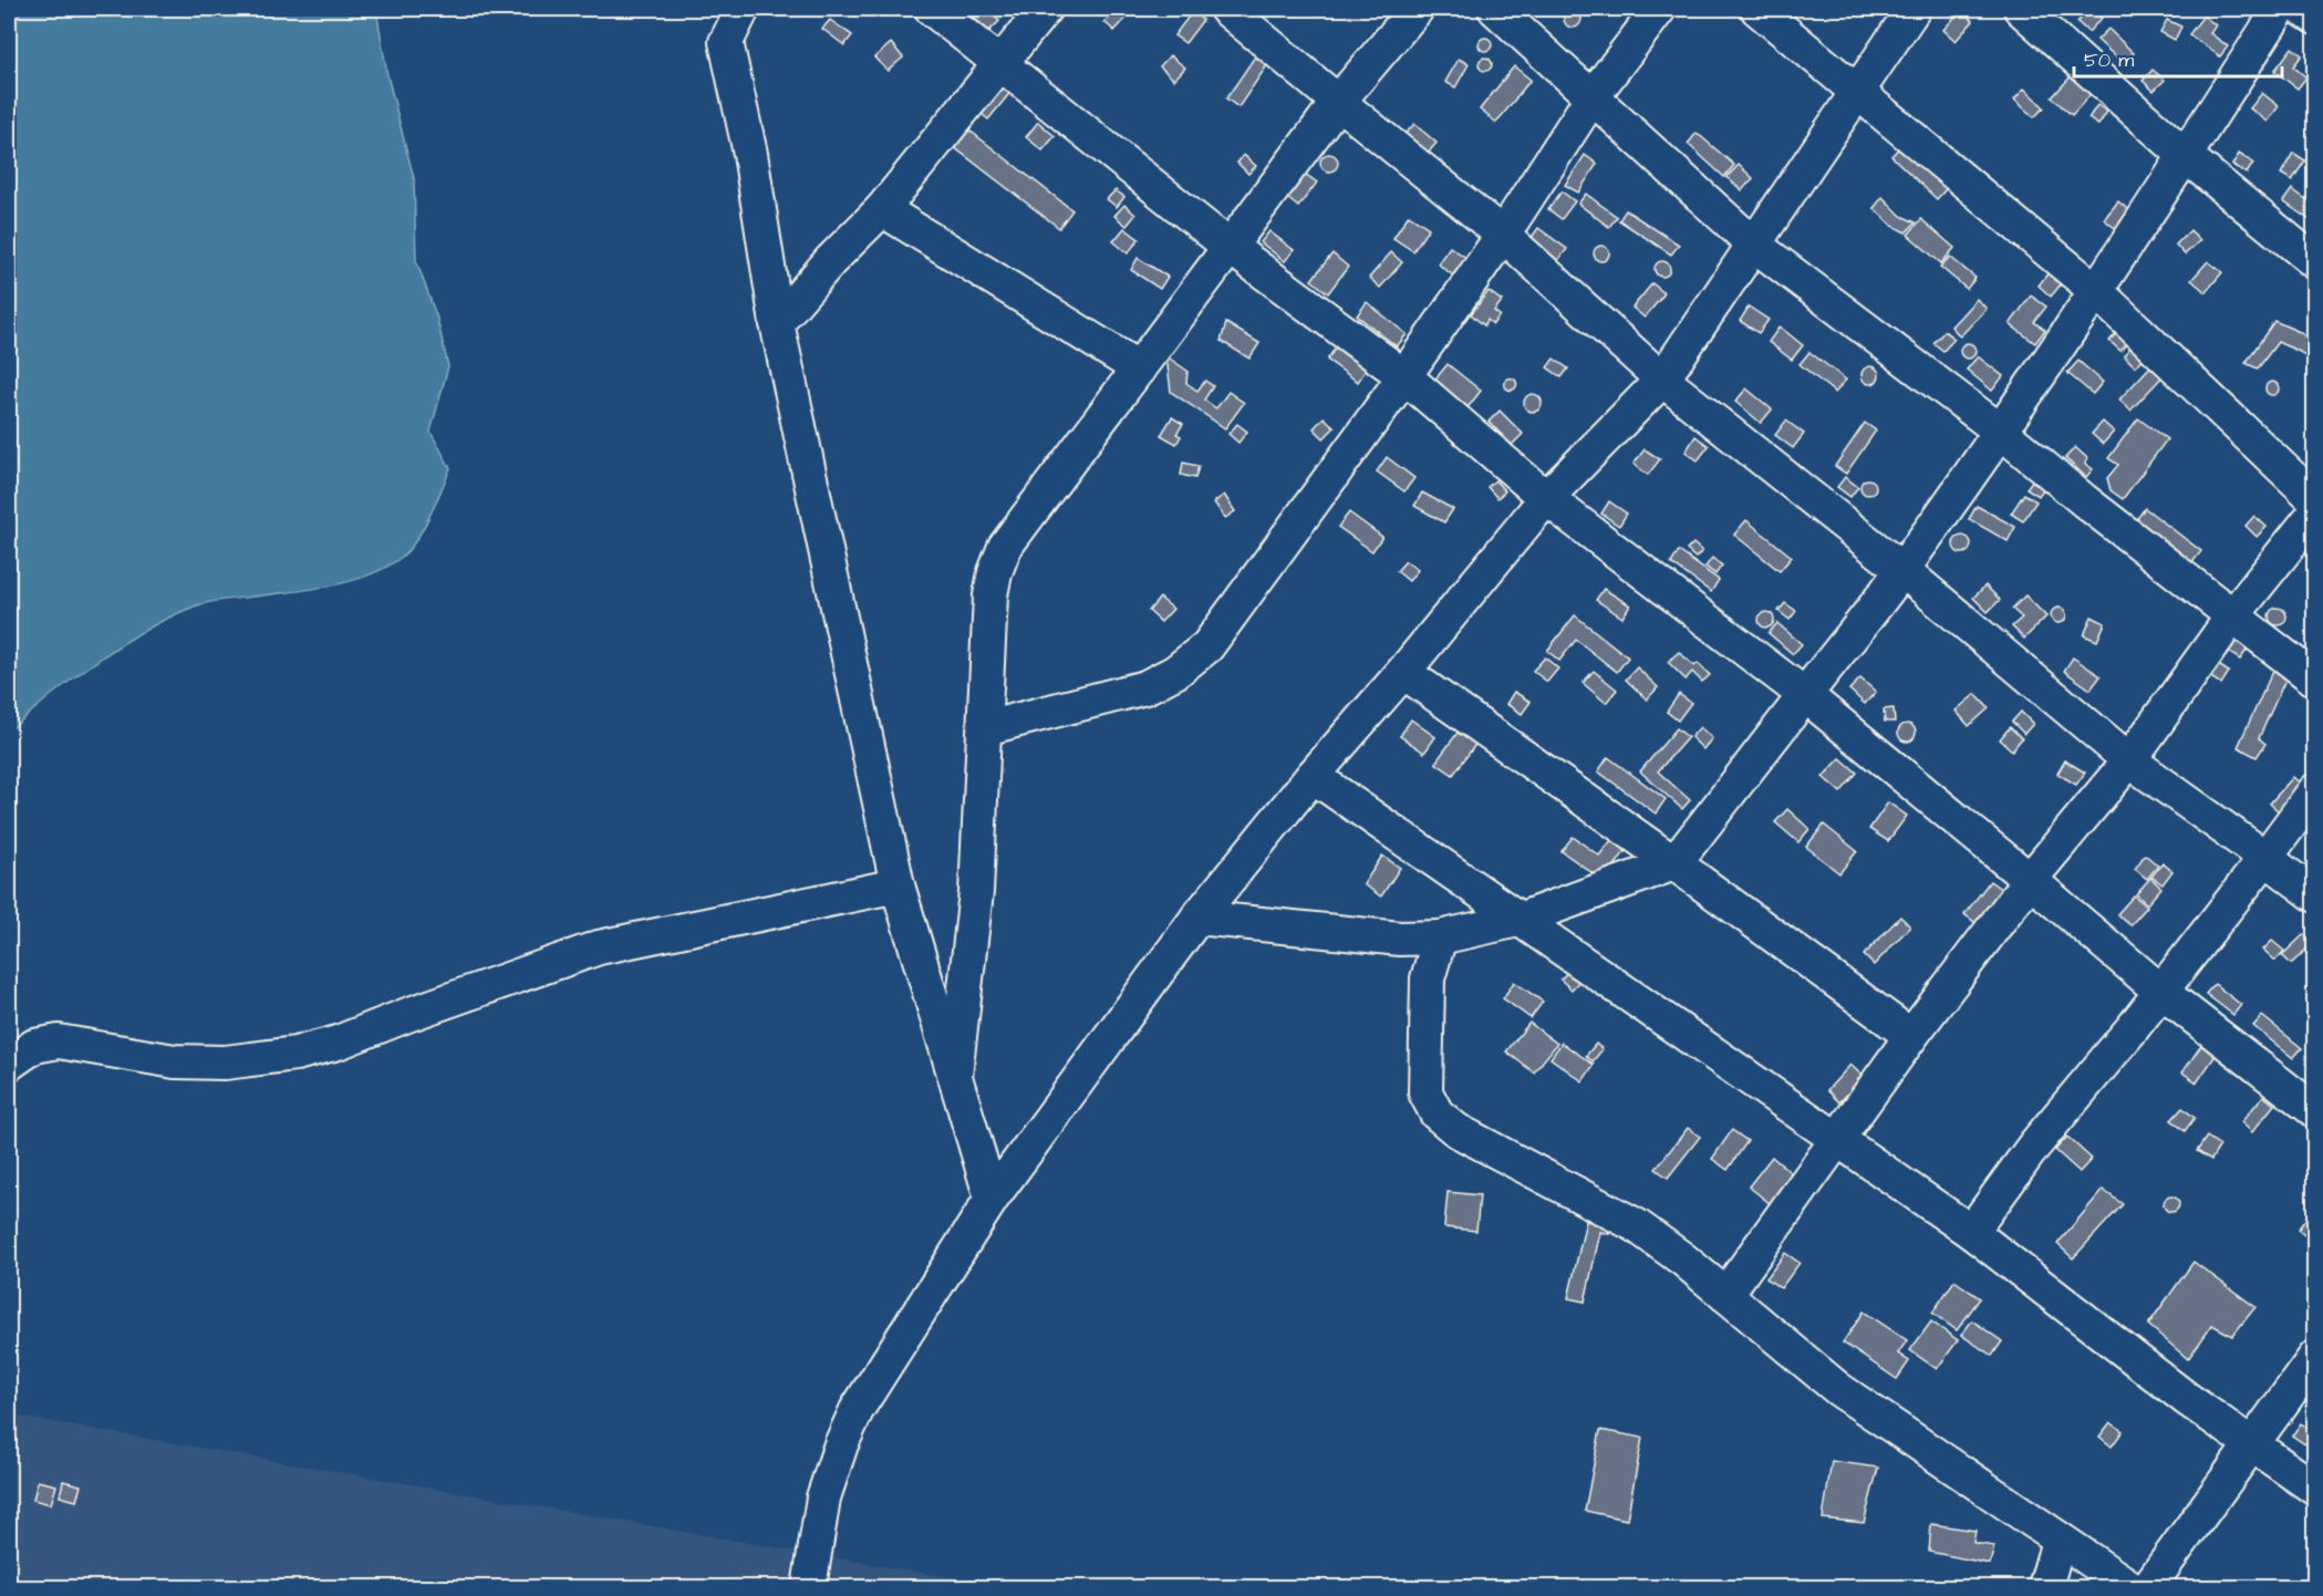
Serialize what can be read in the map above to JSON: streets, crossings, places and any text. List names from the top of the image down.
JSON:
{
  "scale_bar": "50 m"
}
